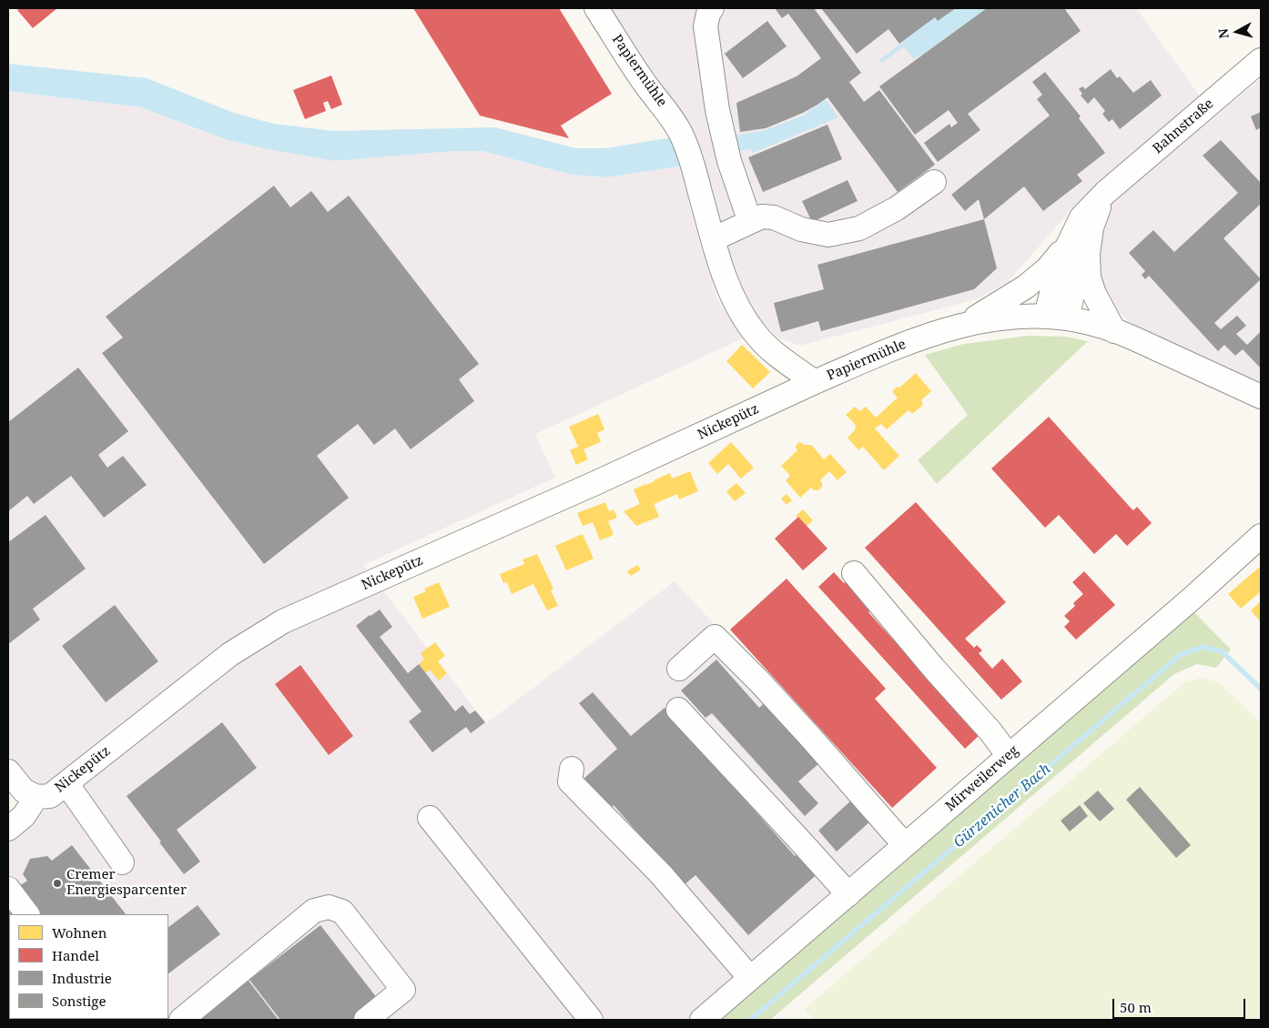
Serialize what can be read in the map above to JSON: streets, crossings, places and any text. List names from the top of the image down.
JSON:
{
  "streets": {
    "street": [
      "Papiermühle",
      "Bahnstraße",
      "Nickepütz",
      "Mirweilerweg"
    ]
  },
  "crossings": [
    ["Papiermühle", "Bahnstraße"],
    ["Papiermühle", "Nickepütz"]
  ],
  "water": ["Gürzenicher Bach"],
  "places": ["Cremer Energiesparcenter"],
  "legend": [
    "Wohnen",
    "Handel",
    "Industrie",
    "Sonstige"
  ],
  "scale_bar": "50 m",
  "north": "left"
}
